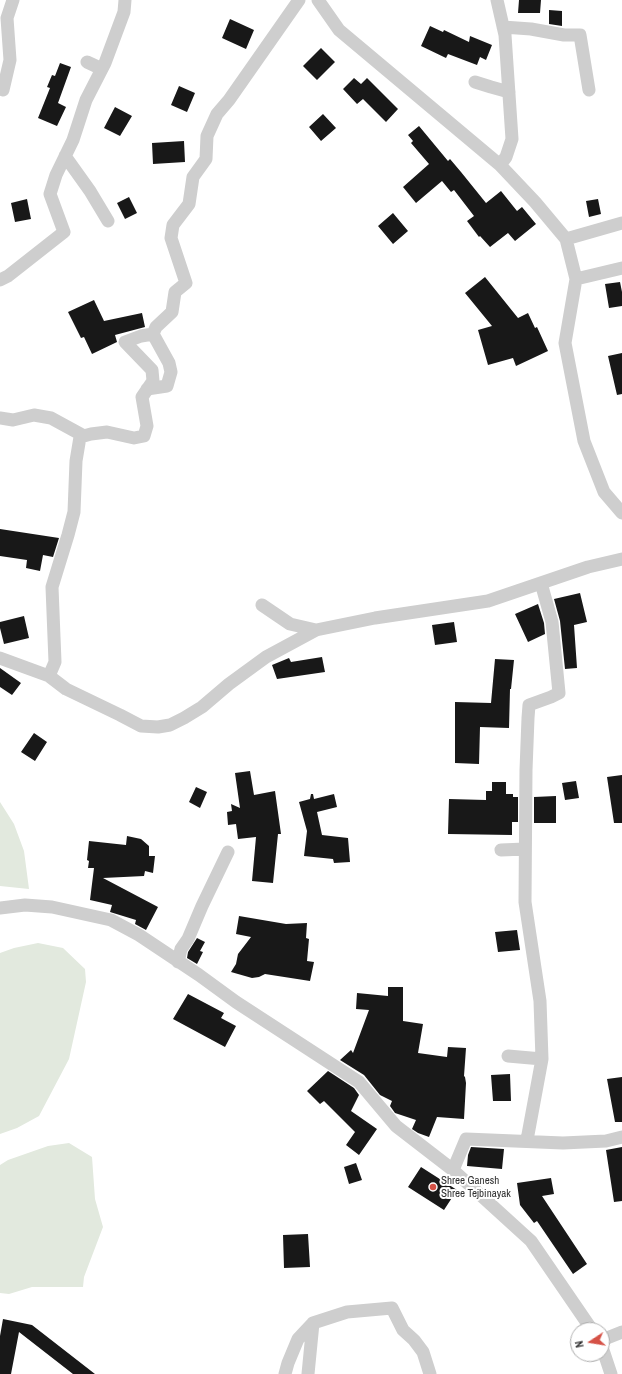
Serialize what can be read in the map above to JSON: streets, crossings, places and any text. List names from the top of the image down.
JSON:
{
  "places": ["Shree Ganesh Shree Tejbinayak"],
  "north": "left"
}
